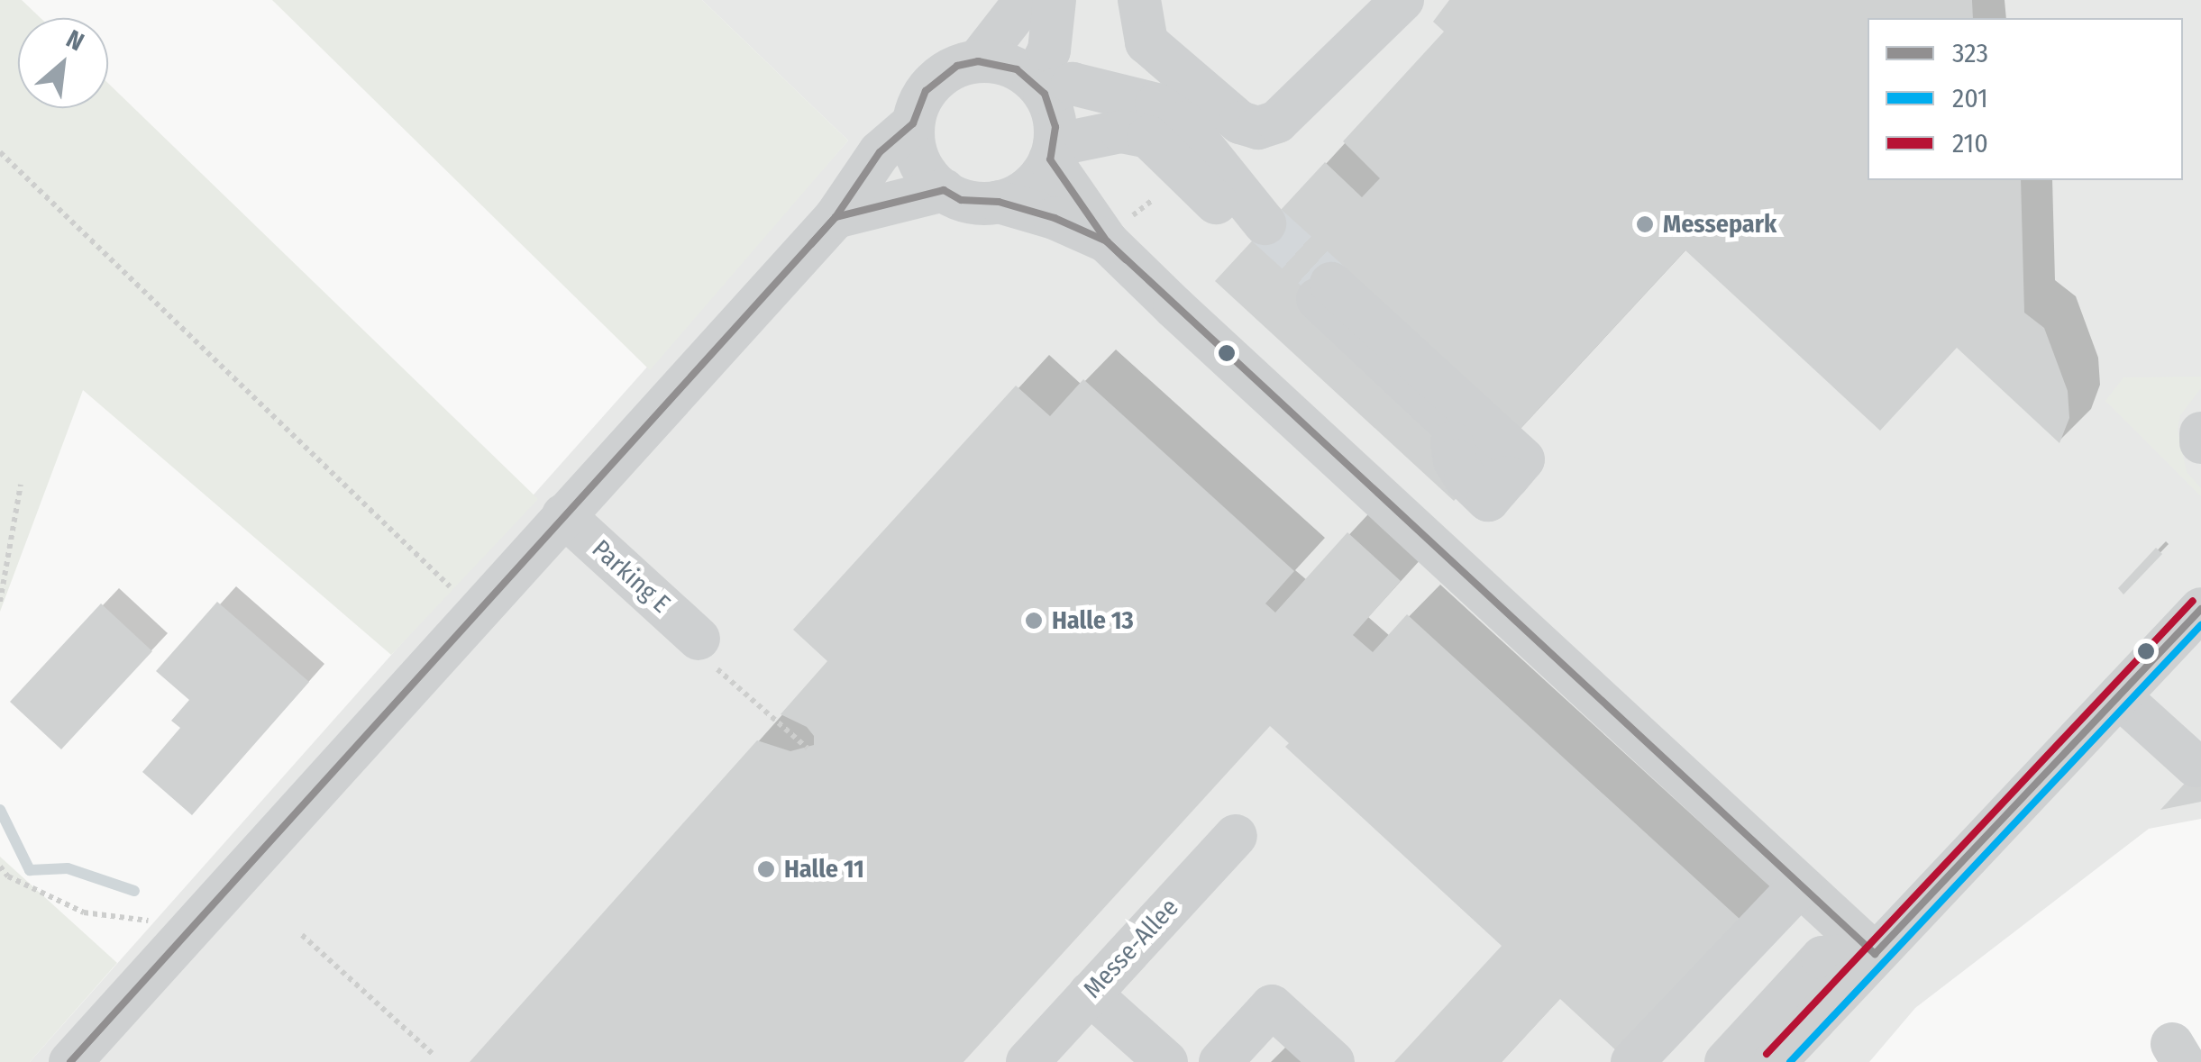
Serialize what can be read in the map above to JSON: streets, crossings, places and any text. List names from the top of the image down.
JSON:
{
  "streets": {
    "street": ["Parking E", "Messe-Allee"]
  },
  "places": ["Messepark", "Halle 13", "Halle 11"],
  "lines": ["transit line 323", "transit line 210", "transit line 201"],
  "legend": ["323", "201", "210"],
  "north": "top right"
}
